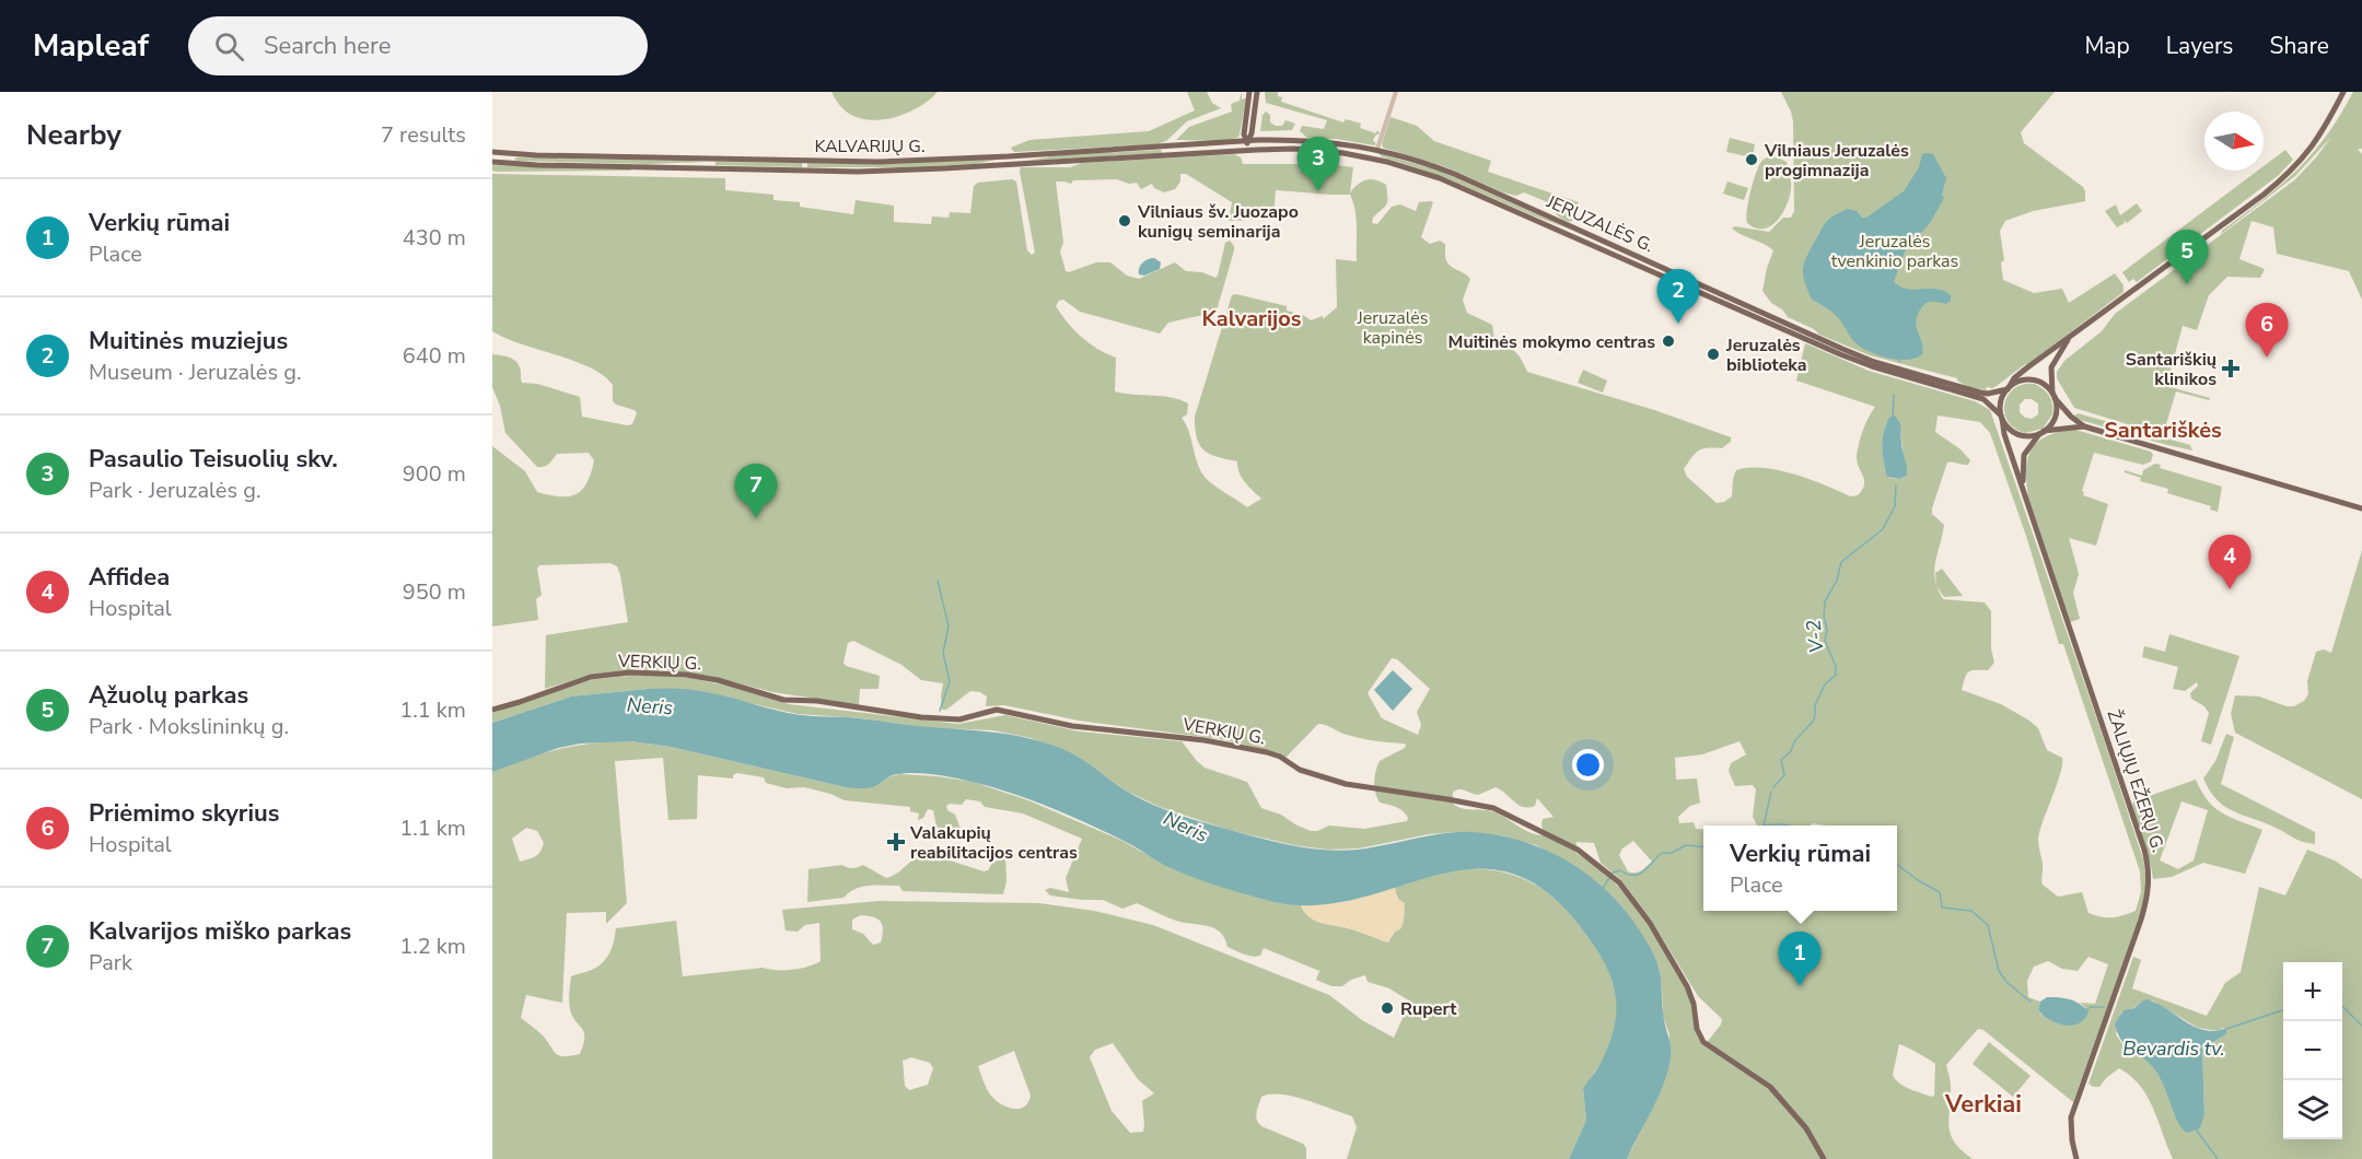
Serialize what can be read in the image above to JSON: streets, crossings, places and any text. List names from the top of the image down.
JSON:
{
  "streets": {
    "main road": [
      "KALVARIJŲ G.",
      "JERUZALĖS G.",
      "VERKIŲ G.",
      "ŽALIŲJŲ EŽERŲ G."
    ]
  },
  "crossings": [
    ["KALVARIJŲ G.", "JERUZALĖS G."],
    ["JERUZALĖS G.", "ŽALIŲJŲ EŽERŲ G."]
  ],
  "districts": ["Kalvarijos", "Santariškės", "Verkiai"],
  "water": ["V-2", "Neris", "Bevardis tv."],
  "parks": ["Jeruzalės tvenkinio parkas", "Jeruzalės kapinės"],
  "places": {
    "other": [
      "Vilniaus Jeruzalės progimnazija",
      "Vilniaus šv. Juozapo kunigų seminarija",
      "Muitinės mokymo centras",
      "Jeruzalės biblioteka",
      "Rupert"
    ],
    "health": ["Santariškių klinikos", "Valakupių reabilitacijos centras"]
  },
  "north": "right",
  "page": {
    "header": "Mapleaf",
    "search": "Search here",
    "nav": ["Map", "Layers", "Share"],
    "heading": ["Nearby", "7 results"],
    "pins": [
      "3",
      "5",
      "2",
      "6",
      "7",
      "4",
      "1"
    ],
    "list": [
      {
        "mark": "1",
        "name": "Verkių rūmai",
        "note": "Place",
        "value": "430 m"
      },
      {
        "mark": "2",
        "name": "Muitinės muziejus",
        "note": "Museum · Jeruzalės g.",
        "value": "640 m"
      },
      {
        "mark": "3",
        "name": "Pasaulio Teisuolių skv.",
        "note": "Park · Jeruzalės g.",
        "value": "900 m"
      },
      {
        "mark": "4",
        "name": "Affidea",
        "note": "Hospital",
        "value": "950 m"
      },
      {
        "mark": "5",
        "name": "Ąžuolų parkas",
        "note": "Park · Mokslininkų g.",
        "value": "1.1 km"
      },
      {
        "mark": "6",
        "name": "Priėmimo skyrius",
        "note": "Hospital",
        "value": "1.1 km"
      },
      {
        "mark": "7",
        "name": "Kalvarijos miško parkas",
        "note": "Park",
        "value": "1.2 km"
      }
    ],
    "popup": ["Verkių rūmai", "Place"],
    "map_buttons": ["+", "−"]
  }
}
